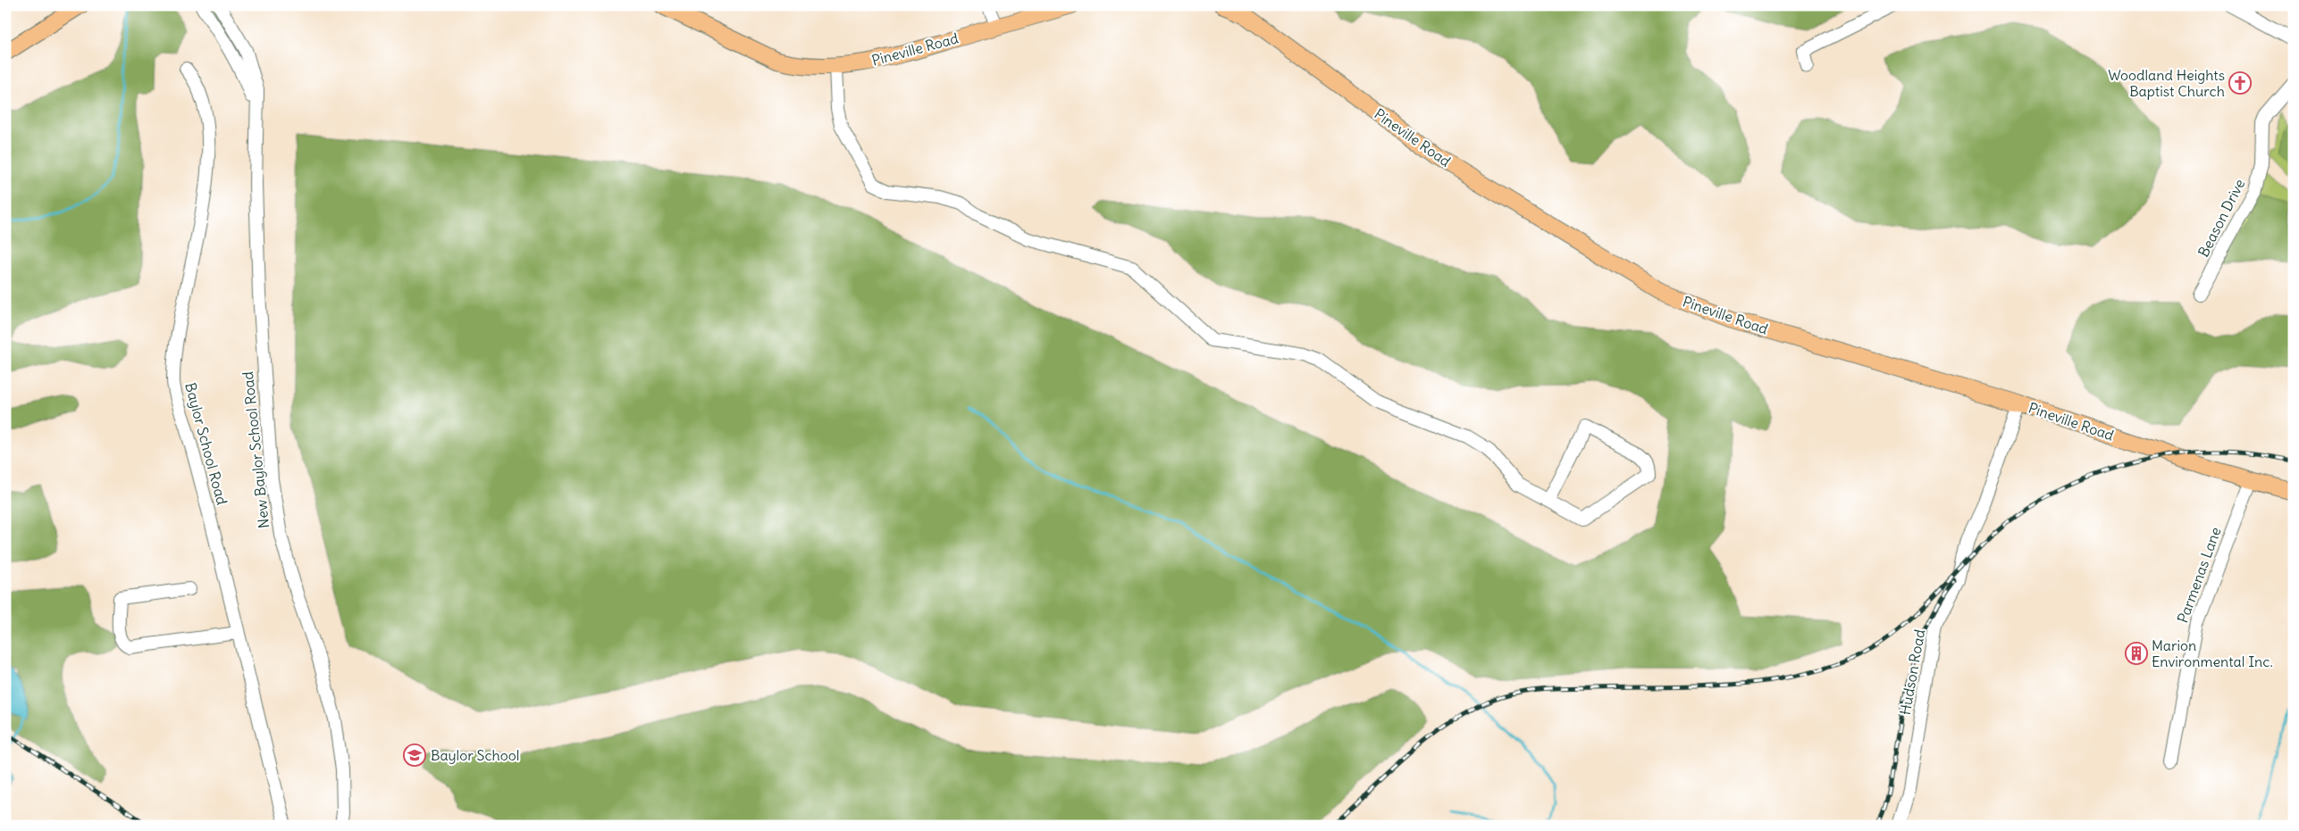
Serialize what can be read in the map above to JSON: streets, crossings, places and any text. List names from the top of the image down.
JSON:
{
  "streets": {
    "main road": ["Pineville Road"],
    "street": [
      "Beason Drive",
      "Baylor School Road",
      "New Baylor School Road",
      "Parmenas Lane",
      "Hudson Road"
    ]
  },
  "crossings": [
    ["Pineville Road", "Parmenas Lane"],
    ["Pineville Road", "Hudson Road"]
  ],
  "places": {
    "church": ["Woodland Heights Baptist Church"],
    "building": ["Marion Environmental Inc."],
    "school or university": ["Baylor School"]
  }
}
